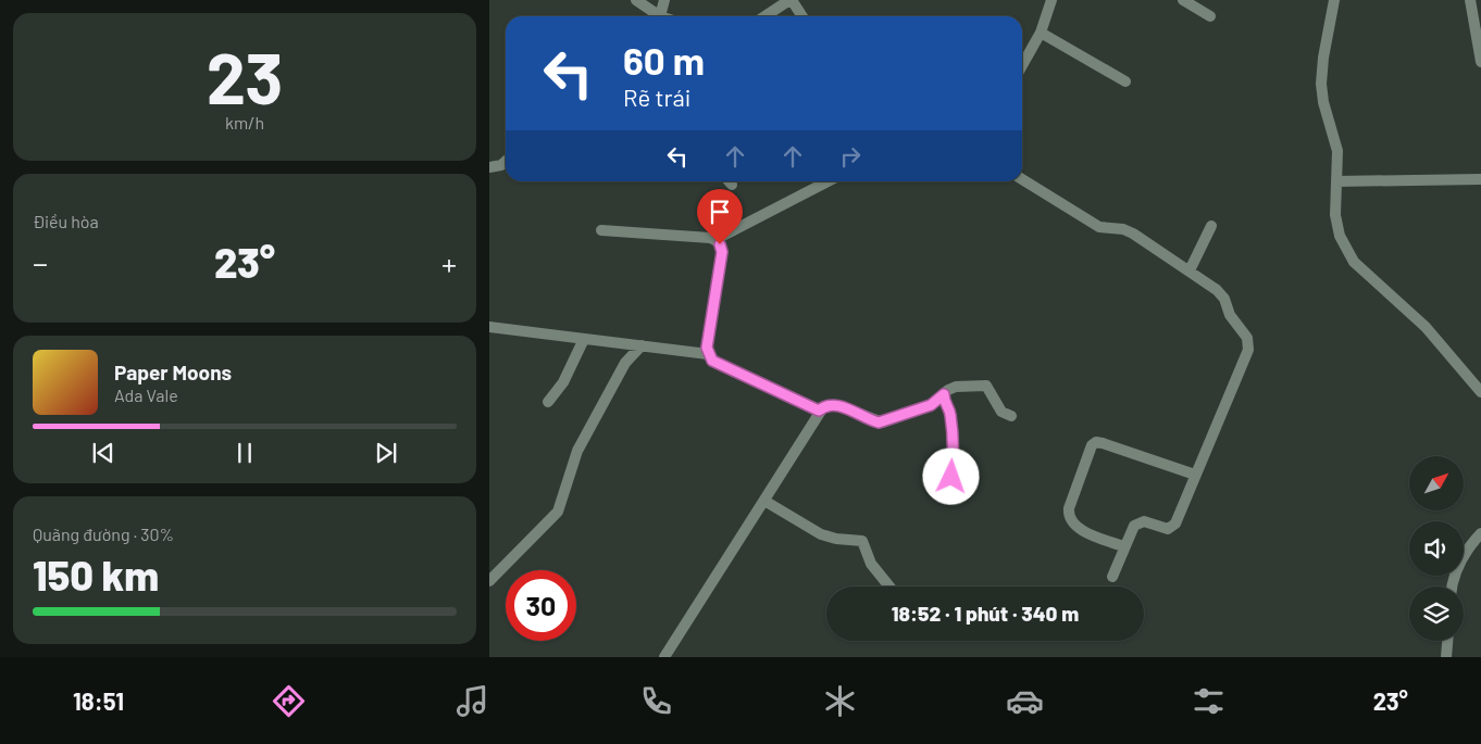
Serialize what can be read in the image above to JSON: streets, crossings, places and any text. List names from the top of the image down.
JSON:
{
  "north": "top right",
  "page": {
    "tile": [
      ["23", "km/h"],
      "Điều hòa",
      ["Quãng đường · 30%", "150 km"]
    ],
    "turn": ["60 m", "Rẽ trái"],
    "heat": ["−", "23°", "+"],
    "song": ["Paper Moons", "Ada Vale"],
    "limit": "30",
    "trip": "18:52 · 1 phút · 340 m",
    "tabs": ["18:51", "23°"]
  }
}
